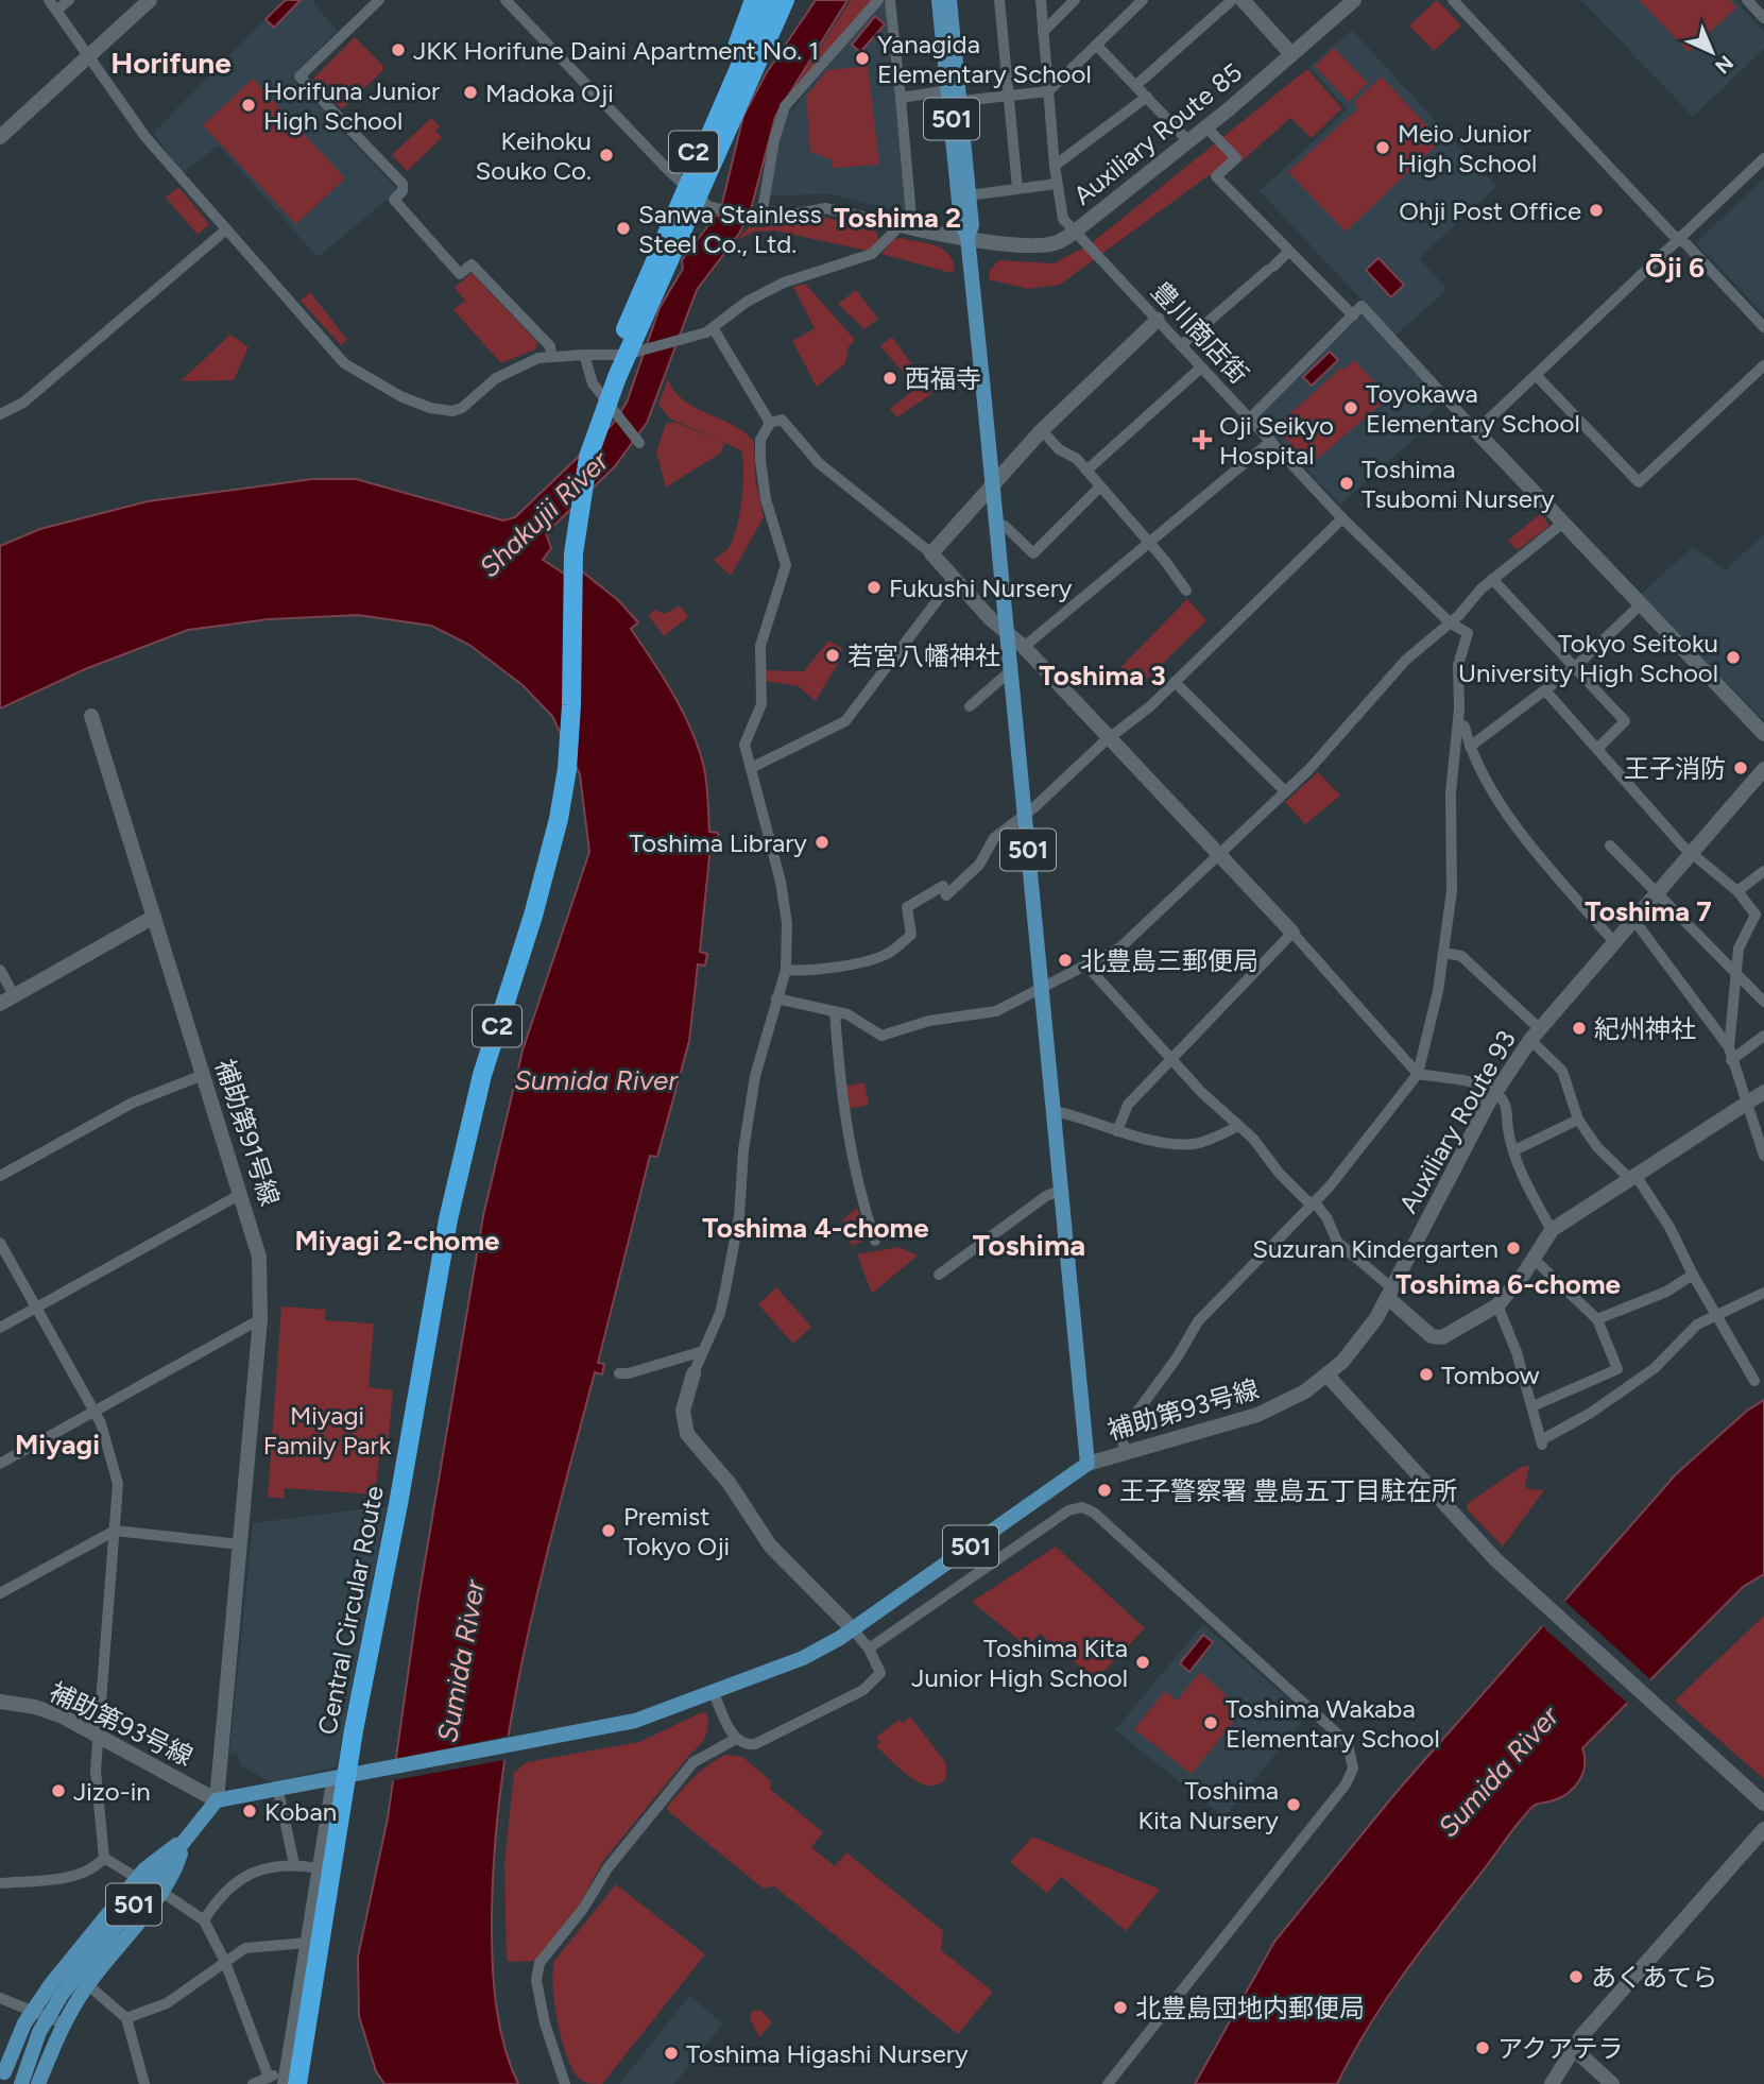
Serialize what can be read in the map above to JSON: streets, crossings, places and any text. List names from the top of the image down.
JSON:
{
  "streets": {
    "highway": ["C2", "Central Circular Route"],
    "main road": ["501"],
    "street": [
      "Auxiliary Route 85",
      "豊川商店街",
      "Auxiliary Route 93",
      "補助第91号線",
      "補助第93号線"
    ]
  },
  "crossings": [
    ["501", "Auxiliary Route 85"],
    ["501", "補助第91号線"],
    ["501", "補助第93号線"],
    ["Auxiliary Route 85", "豊川商店街"],
    ["C2", "Central Circular Route"],
    ["Auxiliary Route 93", "補助第93号線"],
    ["補助第91号線", "補助第93号線"]
  ],
  "districts": [
    "Horifune",
    "Toshima 2",
    "Ōji 6",
    "Toshima 3",
    "Toshima 7",
    "Toshima 4-chome",
    "Miyagi 2-chome",
    "Toshima",
    "Toshima 6-chome",
    "Miyagi"
  ],
  "water": ["Shakujii River", "Sumida River"],
  "parks": ["Miyagi Family Park"],
  "places": {
    "other": [
      "JKK Horifune Daini Apartment No. 1",
      "Yanagida Elementary School",
      "Madoka Oji",
      "Horifuna Junior High School",
      "Meio Junior High School",
      "Keihoku Souko Co.",
      "Ohji Post Office",
      "Sanwa Stainless Steel Co., Ltd.",
      "西福寺",
      "Toyokawa Elementary School",
      "Toshima Tsubomi Nursery",
      "Fukushi Nursery",
      "若宮八幡神社",
      "Tokyo Seitoku University High School",
      "王子消防",
      "Toshima Library",
      "北豊島三郵便局",
      "紀州神社",
      "Suzuran Kindergarten",
      "Tombow",
      "王子警察署 豊島五丁目駐在所",
      "Premist Tokyo Oji",
      "Toshima Kita Junior High School",
      "Toshima Wakaba Elementary School",
      "Jizo-in",
      "Toshima Kita Nursery",
      "Koban",
      "あくあてら",
      "北豊島団地内郵便局",
      "アクアテラ",
      "Toshima Higashi Nursery"
    ],
    "health": ["Oji Seikyo Hospital"]
  },
  "north": "bottom right"
}
